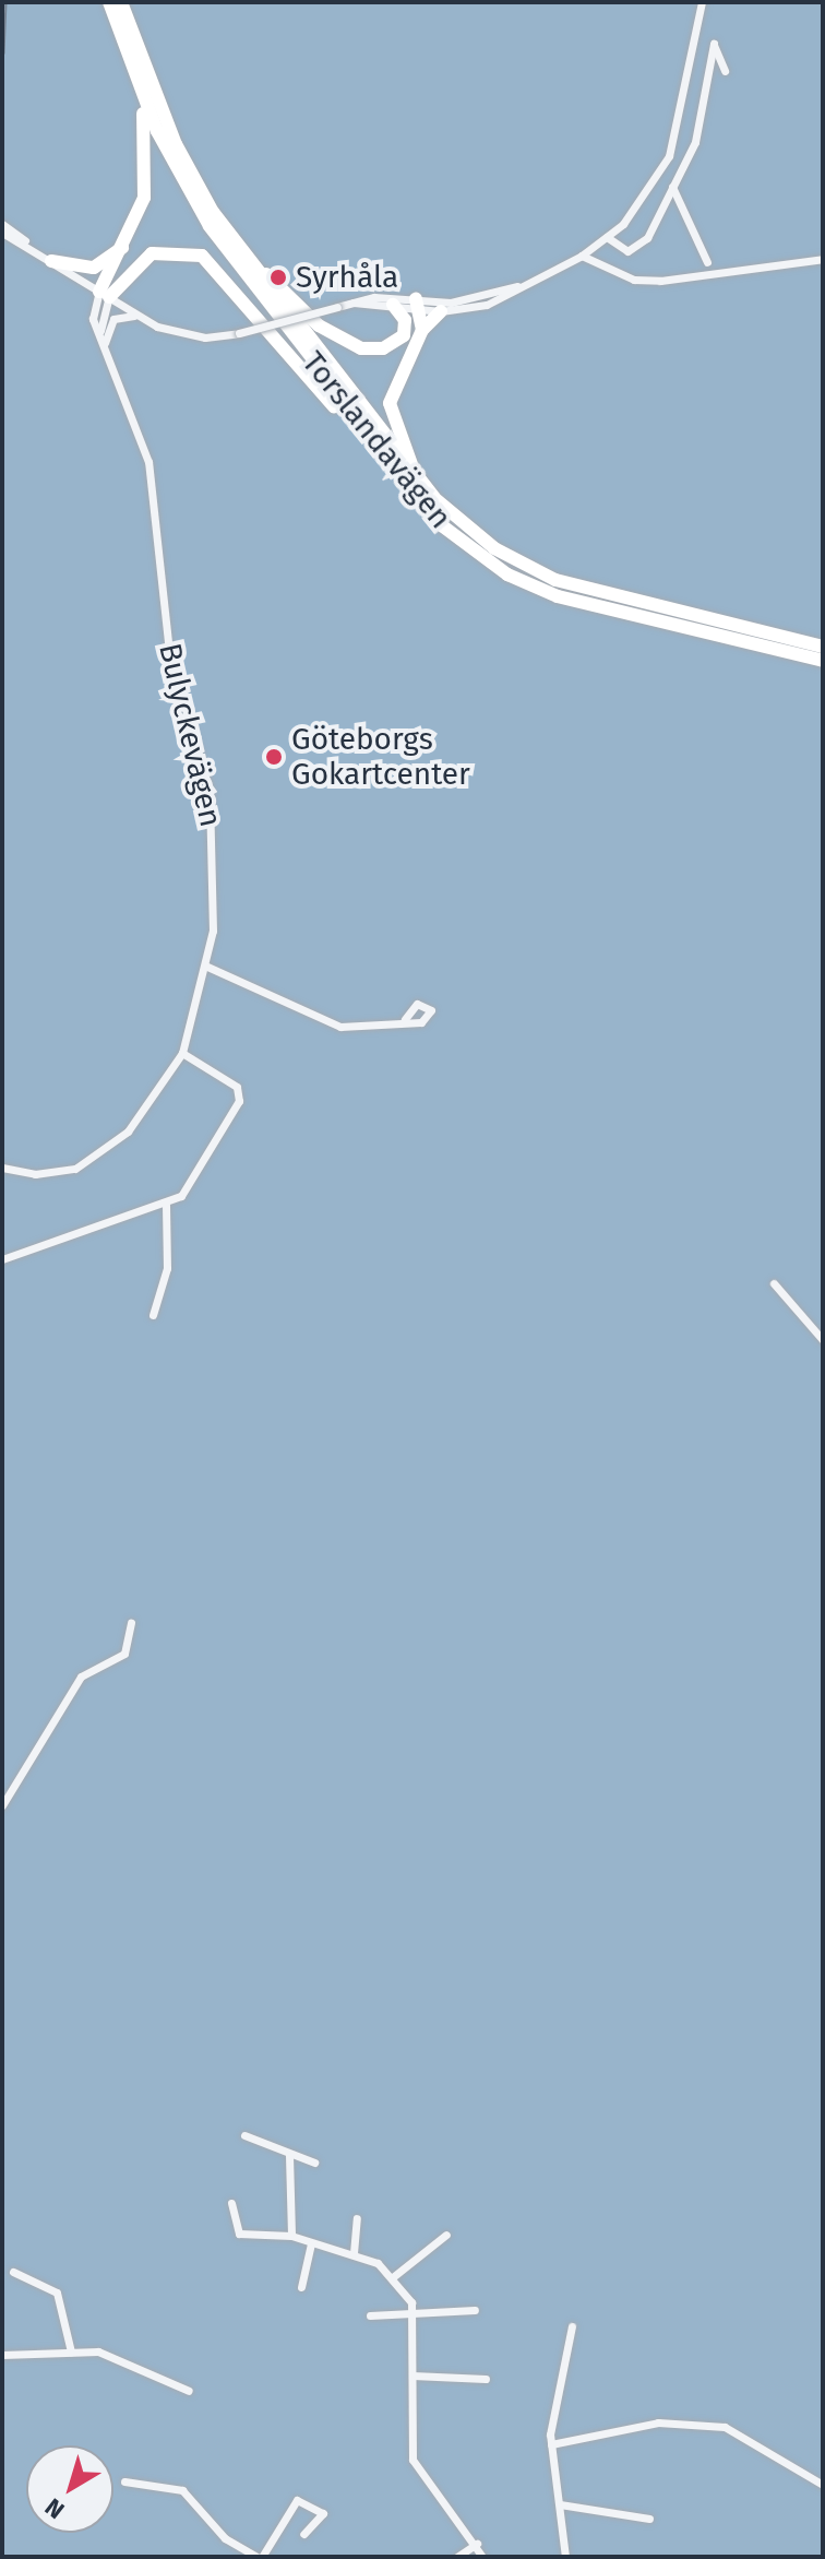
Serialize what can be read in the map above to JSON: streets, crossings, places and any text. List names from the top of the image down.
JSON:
{
  "streets": {
    "main road": ["Torslandavägen"],
    "street": ["Bulyckevägen"]
  },
  "places": ["Syrhåla", "Göteborgs Gokartcenter"],
  "north": "bottom left"
}
